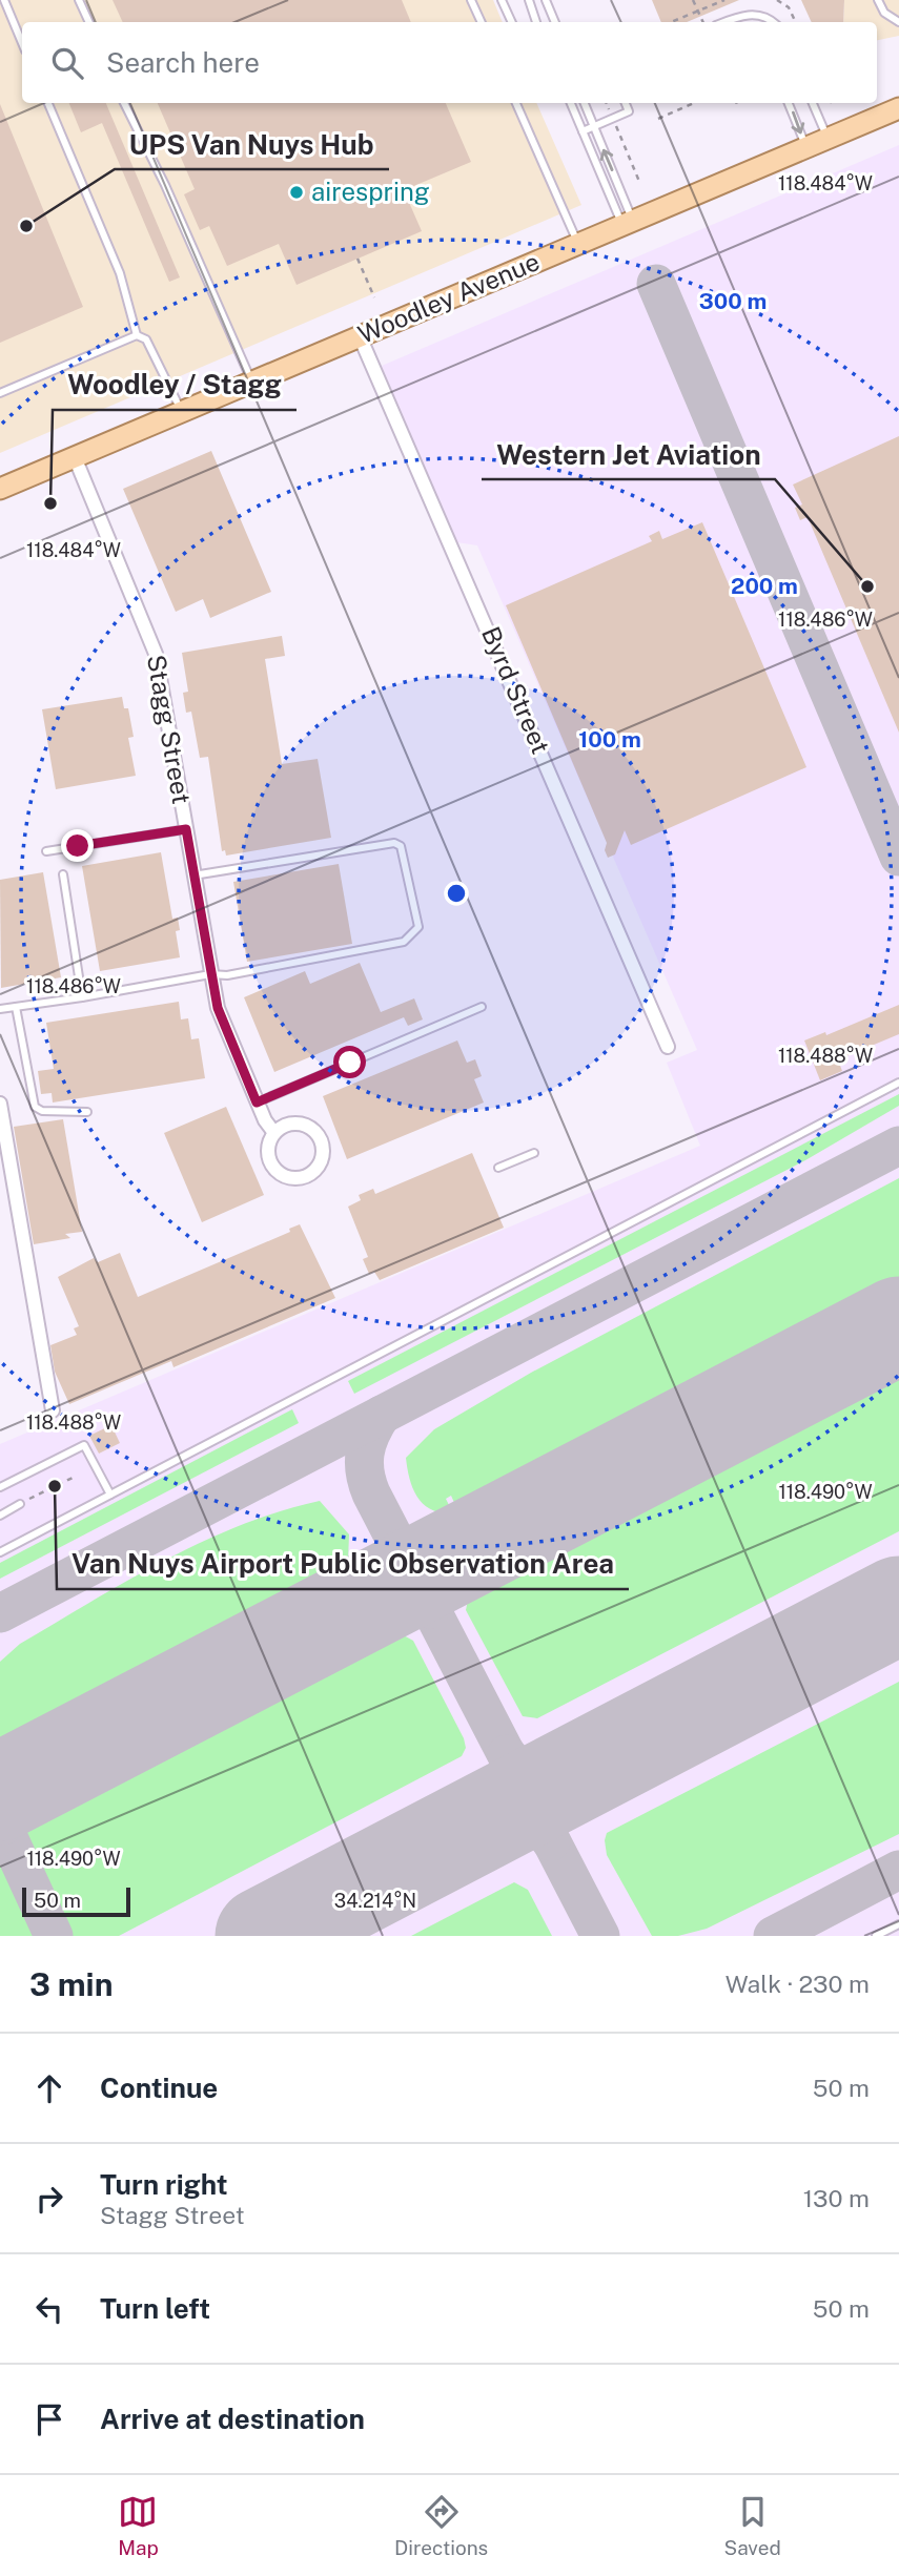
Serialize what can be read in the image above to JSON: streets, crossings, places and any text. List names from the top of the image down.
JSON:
{
  "streets": {
    "main road": ["Woodley Avenue"],
    "street": ["Byrd Street", "Stagg Street"]
  },
  "crossings": [
    ["Woodley Avenue", "Byrd Street"],
    ["Woodley Avenue", "Stagg Street"]
  ],
  "places": [
    "airespring",
    "UPS Van Nuys Hub",
    "Woodley / Stagg",
    "Western Jet Aviation",
    "Van Nuys Airport Public Observation Area"
  ],
  "scale_bar": "50 m",
  "page": {
    "search": "Search here",
    "scale": "50 m",
    "heading": ["3 min", "Walk · 230 m"],
    "list": [
      ["Continue", "50 m"],
      ["Turn right", "Stagg Street", "130 m"],
      ["Turn left", "50 m"],
      "Arrive at destination"
    ],
    "nav": ["Map", "Directions", "Saved"]
  },
  "coordinates": [
    "118.484°W",
    "118.486°W",
    "118.488°W",
    "118.490°W",
    "34.214°N"
  ],
  "rings": ["300 m", "200 m", "100 m"]
}
